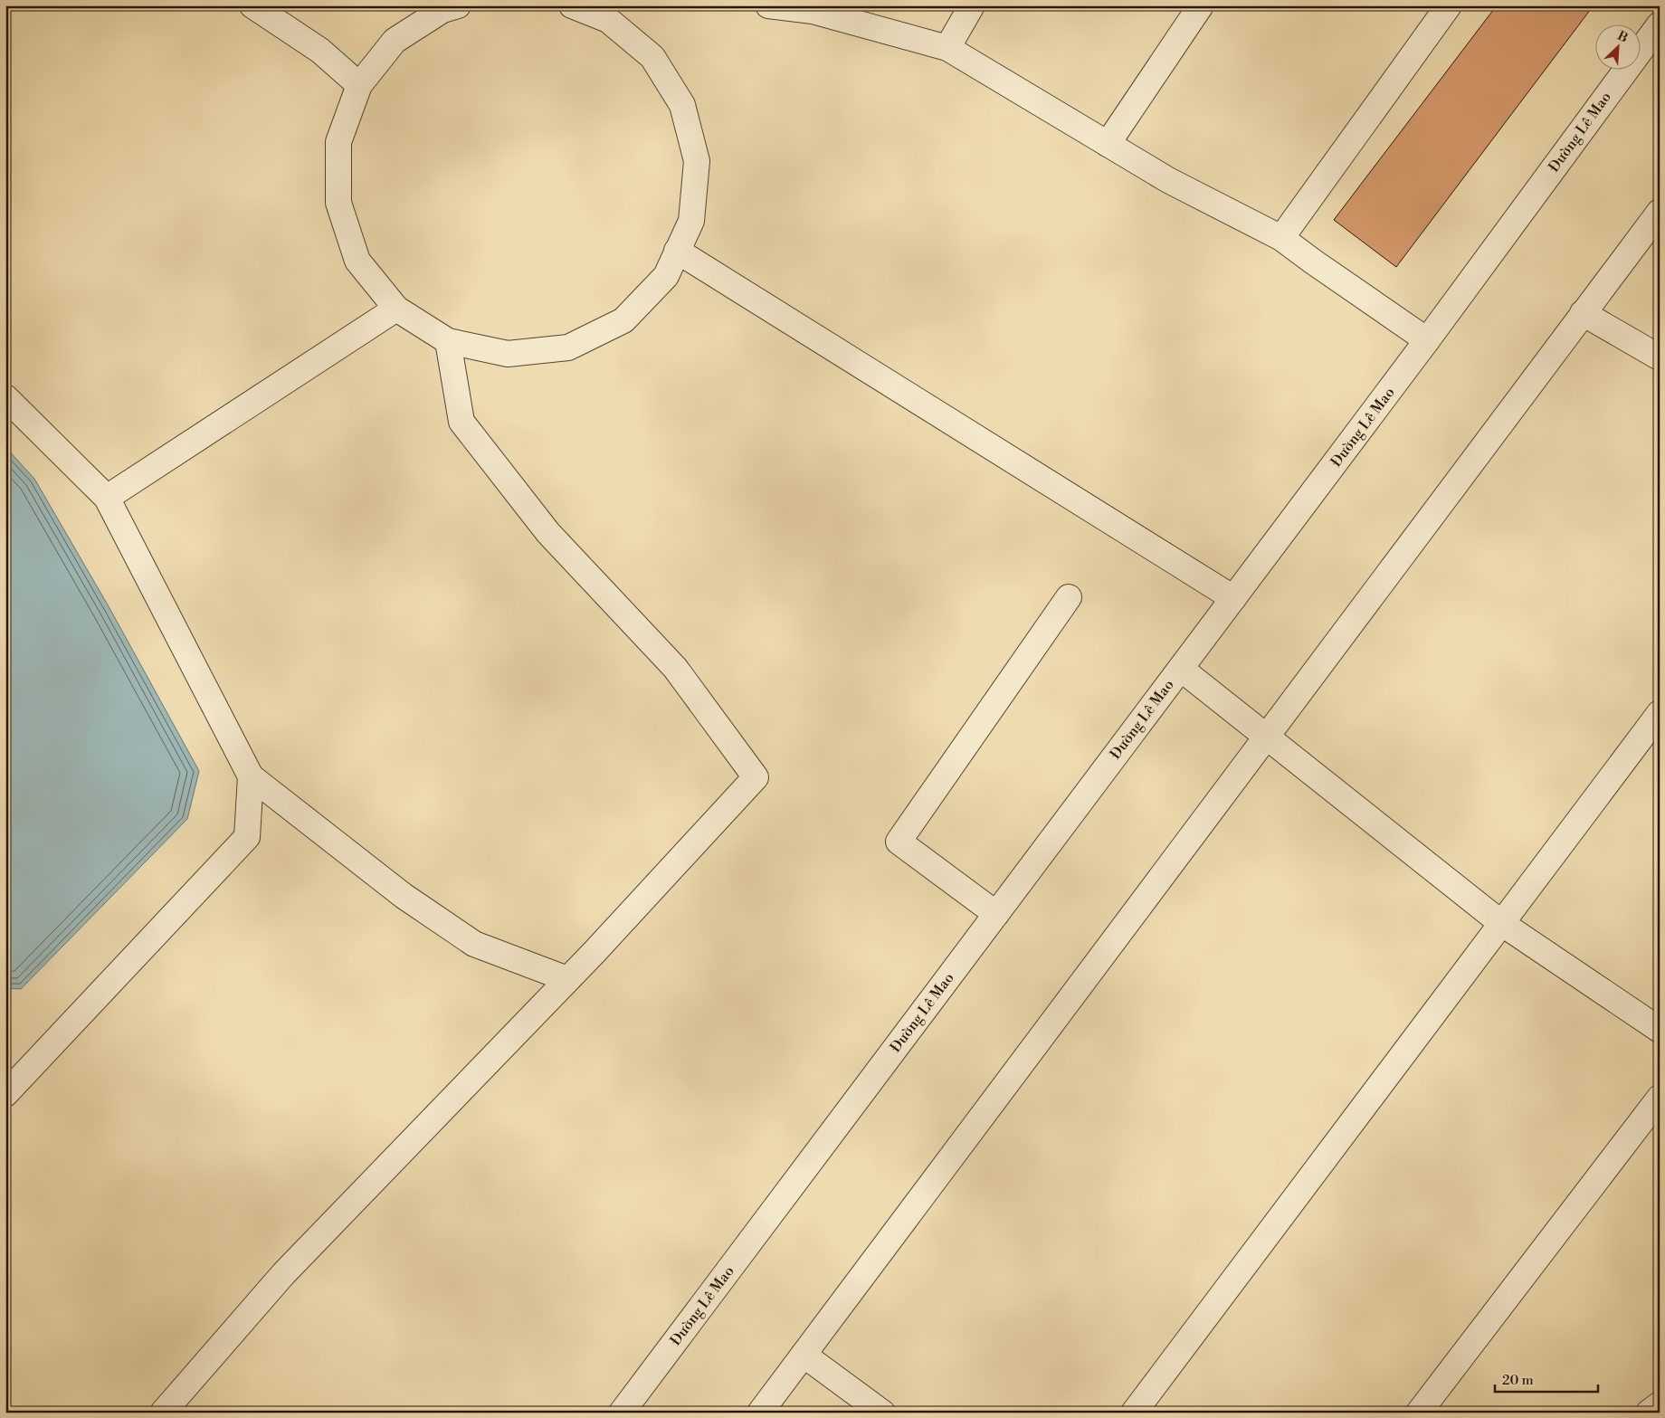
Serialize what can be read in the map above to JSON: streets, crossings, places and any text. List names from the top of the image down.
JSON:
{
  "streets": {
    "street": ["Đường Lê Mao"]
  },
  "scale_bar": "20 m",
  "north": "top right"
}
